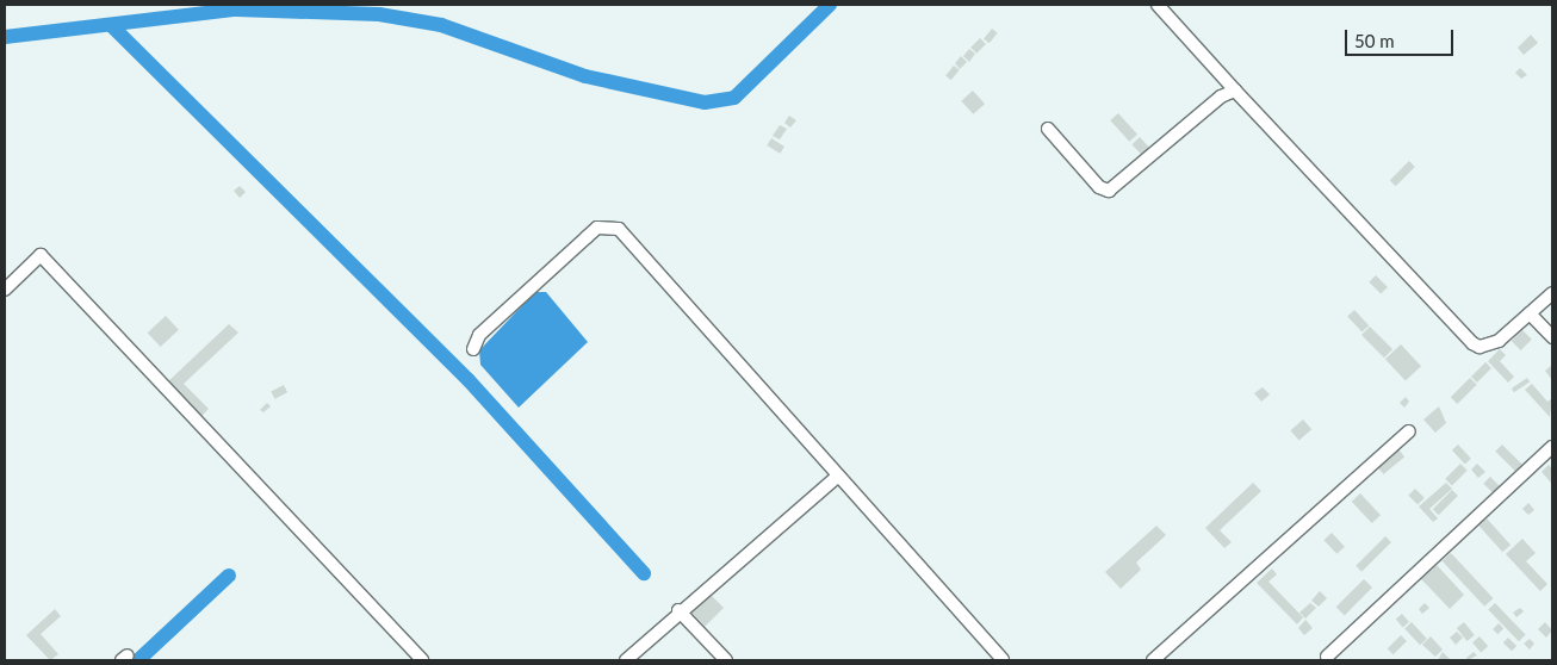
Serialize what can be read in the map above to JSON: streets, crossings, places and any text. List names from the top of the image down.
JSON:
{
  "scale_bar": "50 m"
}
